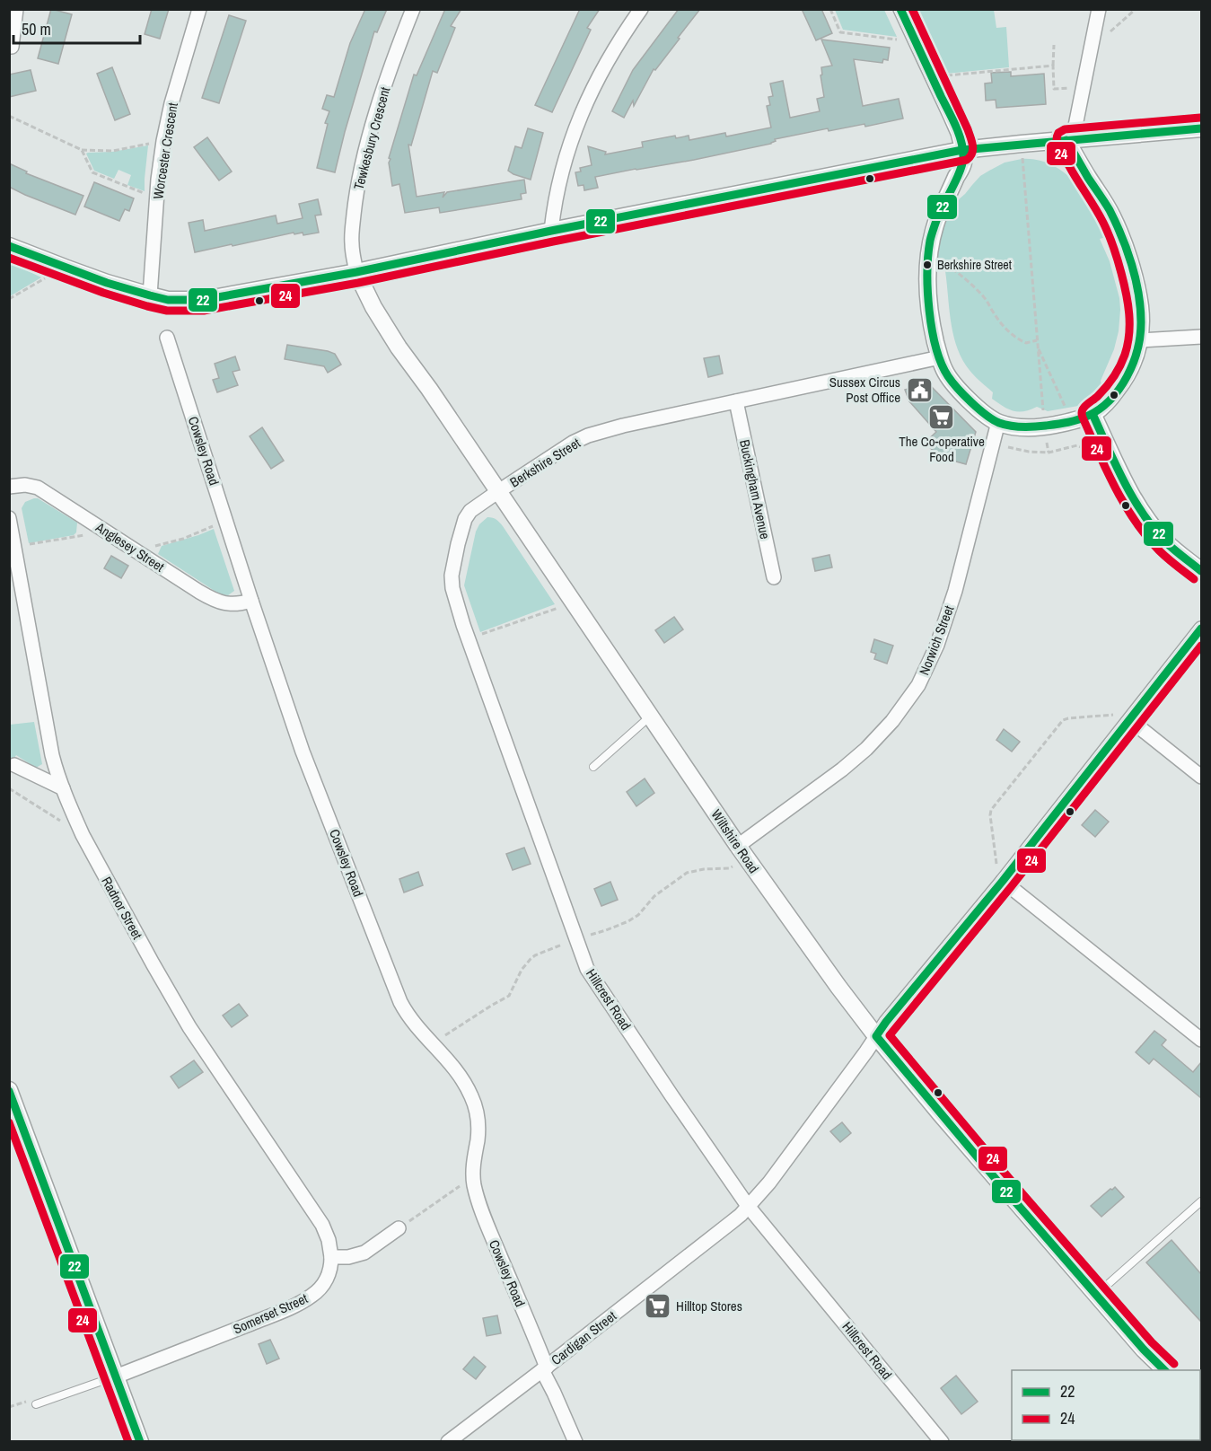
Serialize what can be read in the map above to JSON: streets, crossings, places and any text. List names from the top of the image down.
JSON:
{
  "streets": {
    "street": [
      "Tewkesbury Crescent",
      "Worcester Crescent",
      "Cowsley Road",
      "Berkshire Street",
      "Buckingham Avenue",
      "Anglesey Street",
      "Norwich Street",
      "Wiltshire Road",
      "Radnor Street",
      "Hillcrest Road",
      "Somerset Street",
      "Cardigan Street"
    ]
  },
  "crossings": [
    ["Tewkesbury Crescent", "Wiltshire Road"],
    ["Cowsley Road", "Anglesey Street"],
    ["Cowsley Road", "Cardigan Street"],
    ["Berkshire Street", "Buckingham Avenue"],
    ["Berkshire Street", "Wiltshire Road"],
    ["Berkshire Street", "Hillcrest Road"],
    ["Norwich Street", "Wiltshire Road"],
    ["Wiltshire Road", "Hillcrest Road"],
    ["Wiltshire Road", "Cardigan Street"],
    ["Radnor Street", "Somerset Street"],
    ["Hillcrest Road", "Cardigan Street"]
  ],
  "places": {
    "other": ["Berkshire Street"],
    "public building": ["Sussex Circus Post Office"],
    "supermarket": ["The Co-operative Food", "Hilltop Stores"]
  },
  "lines": ["transit line 22", "transit line 24"],
  "legend": ["22", "24"],
  "scale_bar": "50 m"
}
